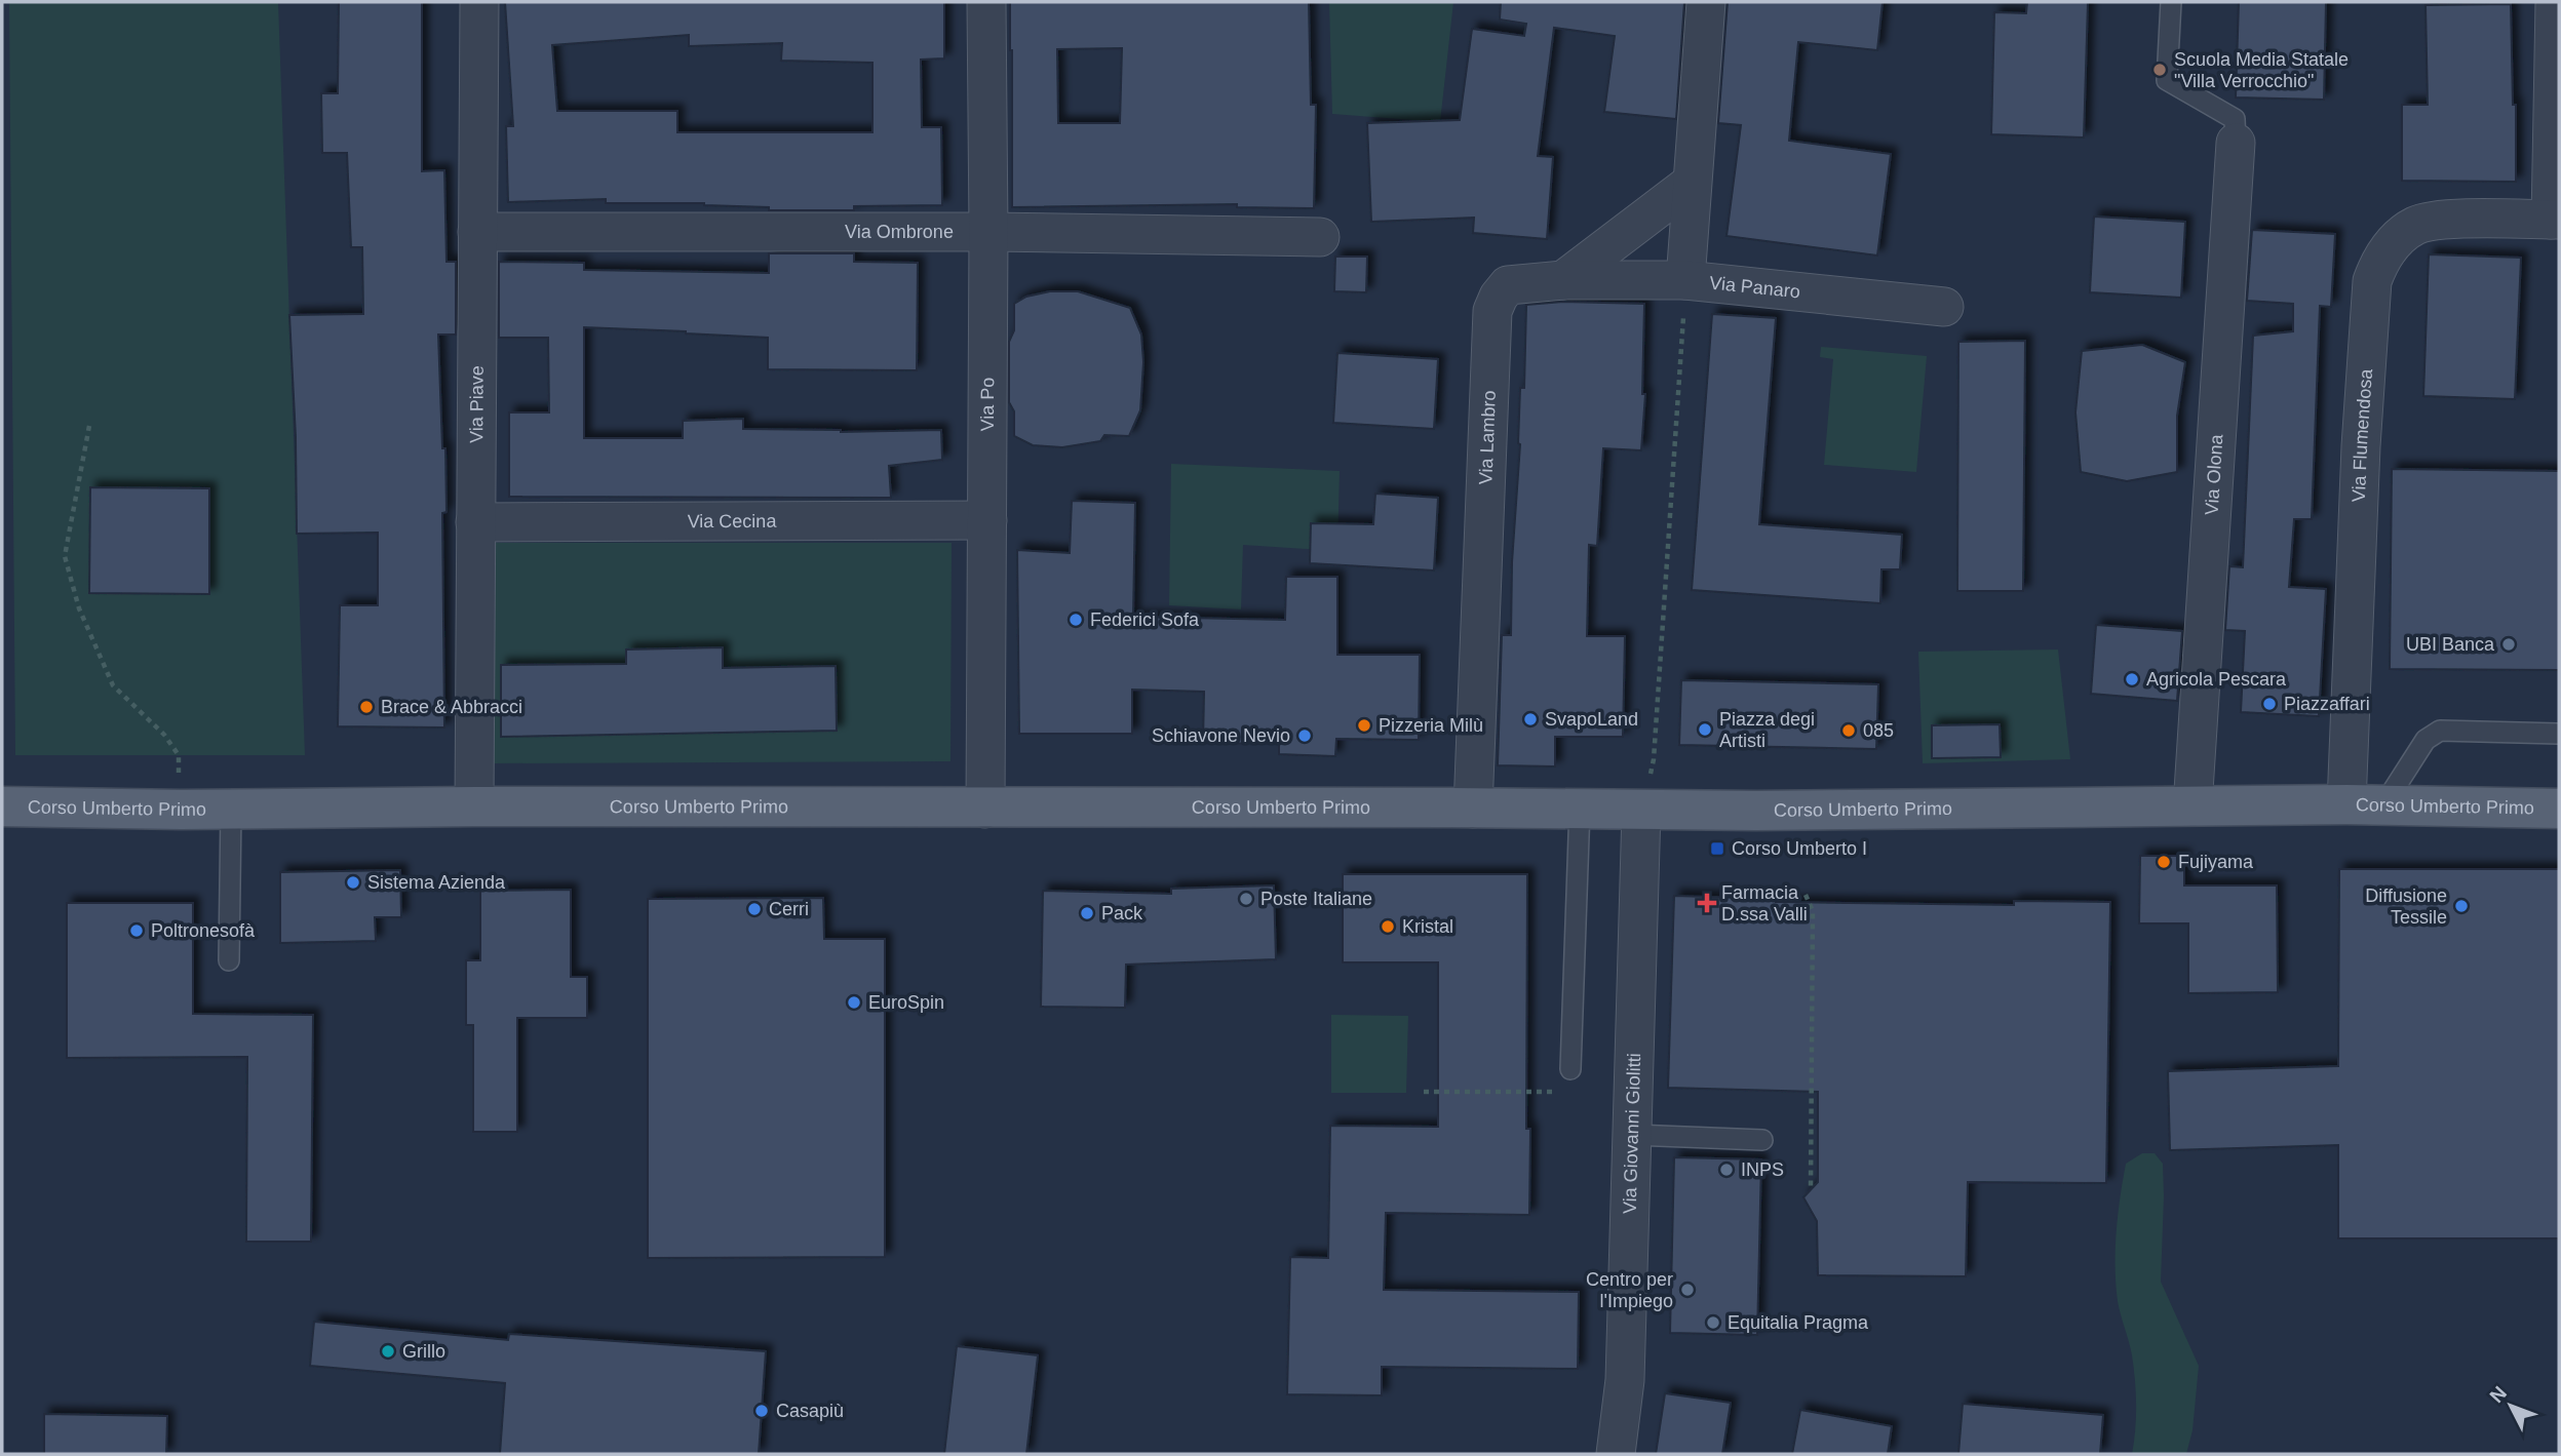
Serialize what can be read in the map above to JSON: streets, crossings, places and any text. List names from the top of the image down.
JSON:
{
  "streets": {
    "main road": ["Corso Umberto Primo"],
    "street": [
      "Via Ombrone",
      "Via Panaro",
      "Via Piave",
      "Via Po",
      "Via Flumendosa",
      "Via Lambro",
      "Via Olona",
      "Via Cecina",
      "Via Giovanni Giolitti"
    ]
  },
  "crossings": [
    ["Via Ombrone", "Via Piave"],
    ["Via Ombrone", "Via Po"],
    ["Via Panaro", "Via Lambro"],
    ["Via Piave", "Via Cecina"],
    ["Via Piave", "Corso Umberto Primo"],
    ["Via Po", "Via Cecina"],
    ["Via Po", "Corso Umberto Primo"],
    ["Via Flumendosa", "Corso Umberto Primo"],
    ["Via Lambro", "Corso Umberto Primo"],
    ["Via Olona", "Corso Umberto Primo"],
    ["Corso Umberto Primo", "Via Giovanni Giolitti"]
  ],
  "places": {
    "other": [
      "Scuola Media Statale \"Villa Verrocchio\"",
      "Federici Sofa",
      "UBI Banca",
      "Agricola Pescara",
      "Piazzaffari",
      "Brace & Abbracci",
      "SvapoLand",
      "Pizzeria Milù",
      "Piazza degi Artisti",
      "085",
      "Schiavone Nevio",
      "Fujiyama",
      "Sistema Azienda",
      "Poste Italiane",
      "Diffusione Tessile",
      "Cerri",
      "Pack",
      "Kristal",
      "Poltronesofà",
      "EuroSpin",
      "INPS",
      "Centro per l'Impiego",
      "Equitalia Pragma",
      "Grillo",
      "Casapiù"
    ],
    "transit": ["Corso Umberto I"],
    "health": ["Farmacia D.ssa Valli"]
  },
  "north": "top left"
}
